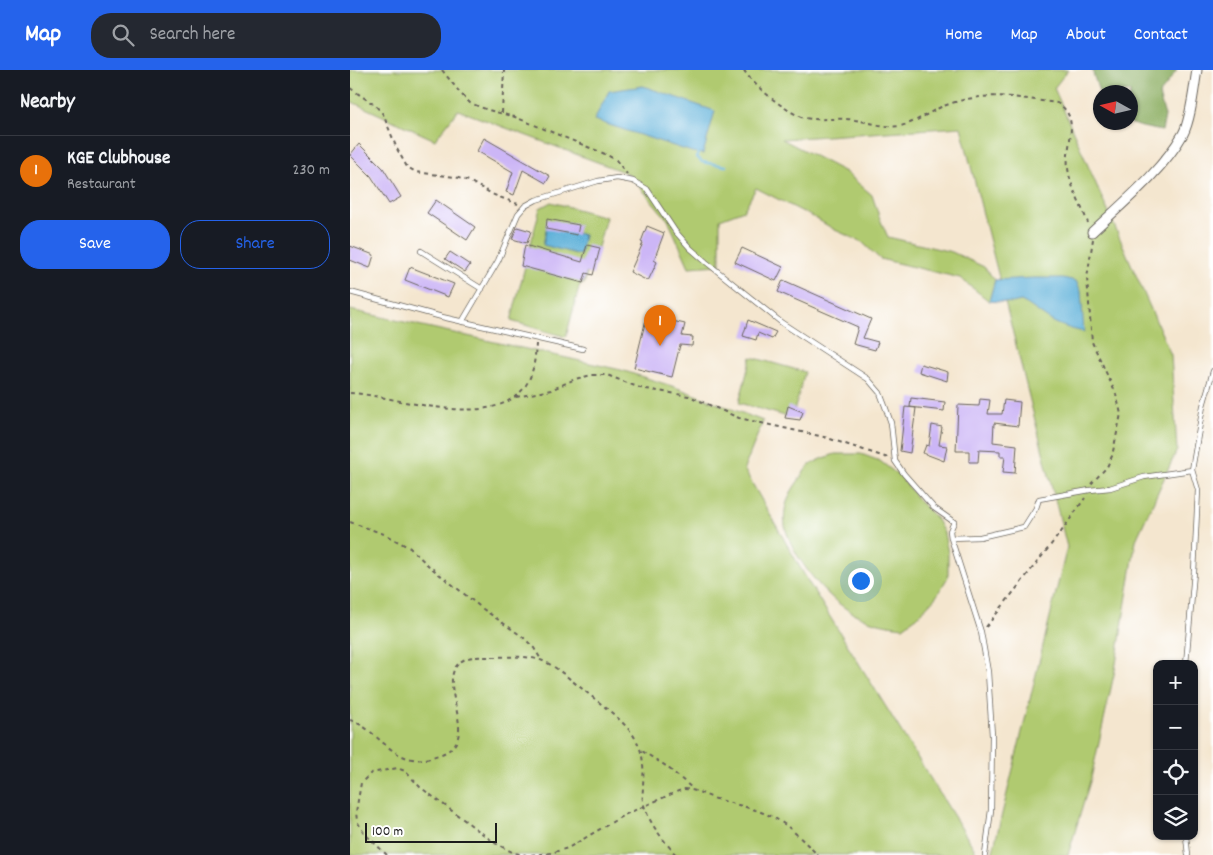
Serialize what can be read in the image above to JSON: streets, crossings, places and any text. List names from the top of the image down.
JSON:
{
  "scale_bar": "100 m",
  "north": "left",
  "page": {
    "header": "Map",
    "search": "Search here",
    "nav": [
      "Home",
      "Map",
      "About",
      "Contact"
    ],
    "heading": "Nearby",
    "list": [
      {
        "mark": "1",
        "name": "KGE Clubhouse",
        "note": "Restaurant",
        "value": "230 m"
      }
    ],
    "buttons": ["Save", "Share"],
    "pins": "1",
    "map_buttons": ["+", "−"],
    "scale": "100 m"
  }
}
